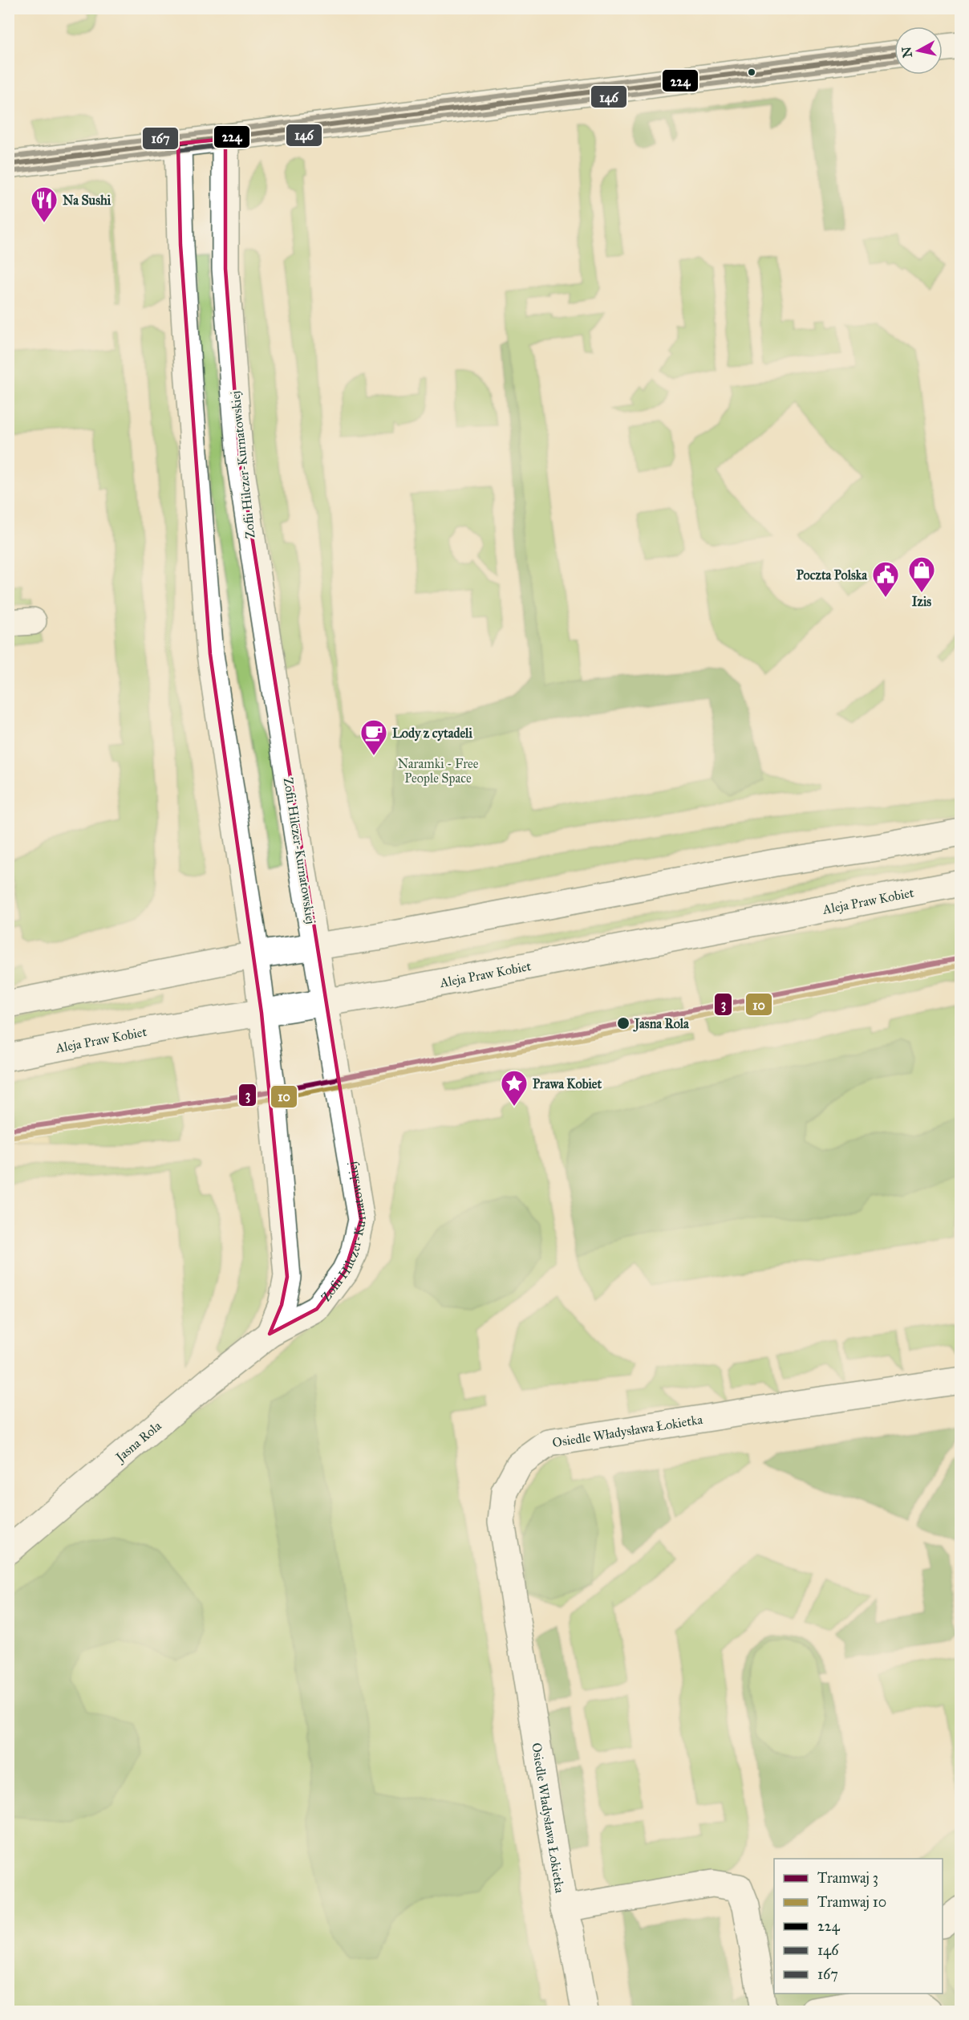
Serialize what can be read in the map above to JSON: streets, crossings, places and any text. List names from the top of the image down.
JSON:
{
  "streets": {
    "street": [
      "Zofii Hilczer-Kurnatowskiej",
      "Aleja Praw Kobiet",
      "Osiedle Władysława Łokietka",
      "Jasna Rola"
    ]
  },
  "crossings": [
    ["Zofii Hilczer-Kurnatowskiej", "Aleja Praw Kobiet"],
    ["Zofii Hilczer-Kurnatowskiej", "Jasna Rola"]
  ],
  "parks": ["Naramki - Free People Space"],
  "places": {
    "restaurant": ["Na Sushi"],
    "shop": ["Izis"],
    "public building": ["Poczta Polska"],
    "cafe": ["Lody z cytadeli"],
    "other": ["Jasna Rola"],
    "place": ["Prawa Kobiet"]
  },
  "lines": [
    "transit line 167",
    "transit line 224",
    "transit line 146",
    "tram line 3",
    "tram line 10"
  ],
  "legend": [
    "Tramwaj 3",
    "Tramwaj 10",
    "224",
    "146",
    "167"
  ],
  "north": "left"
}
